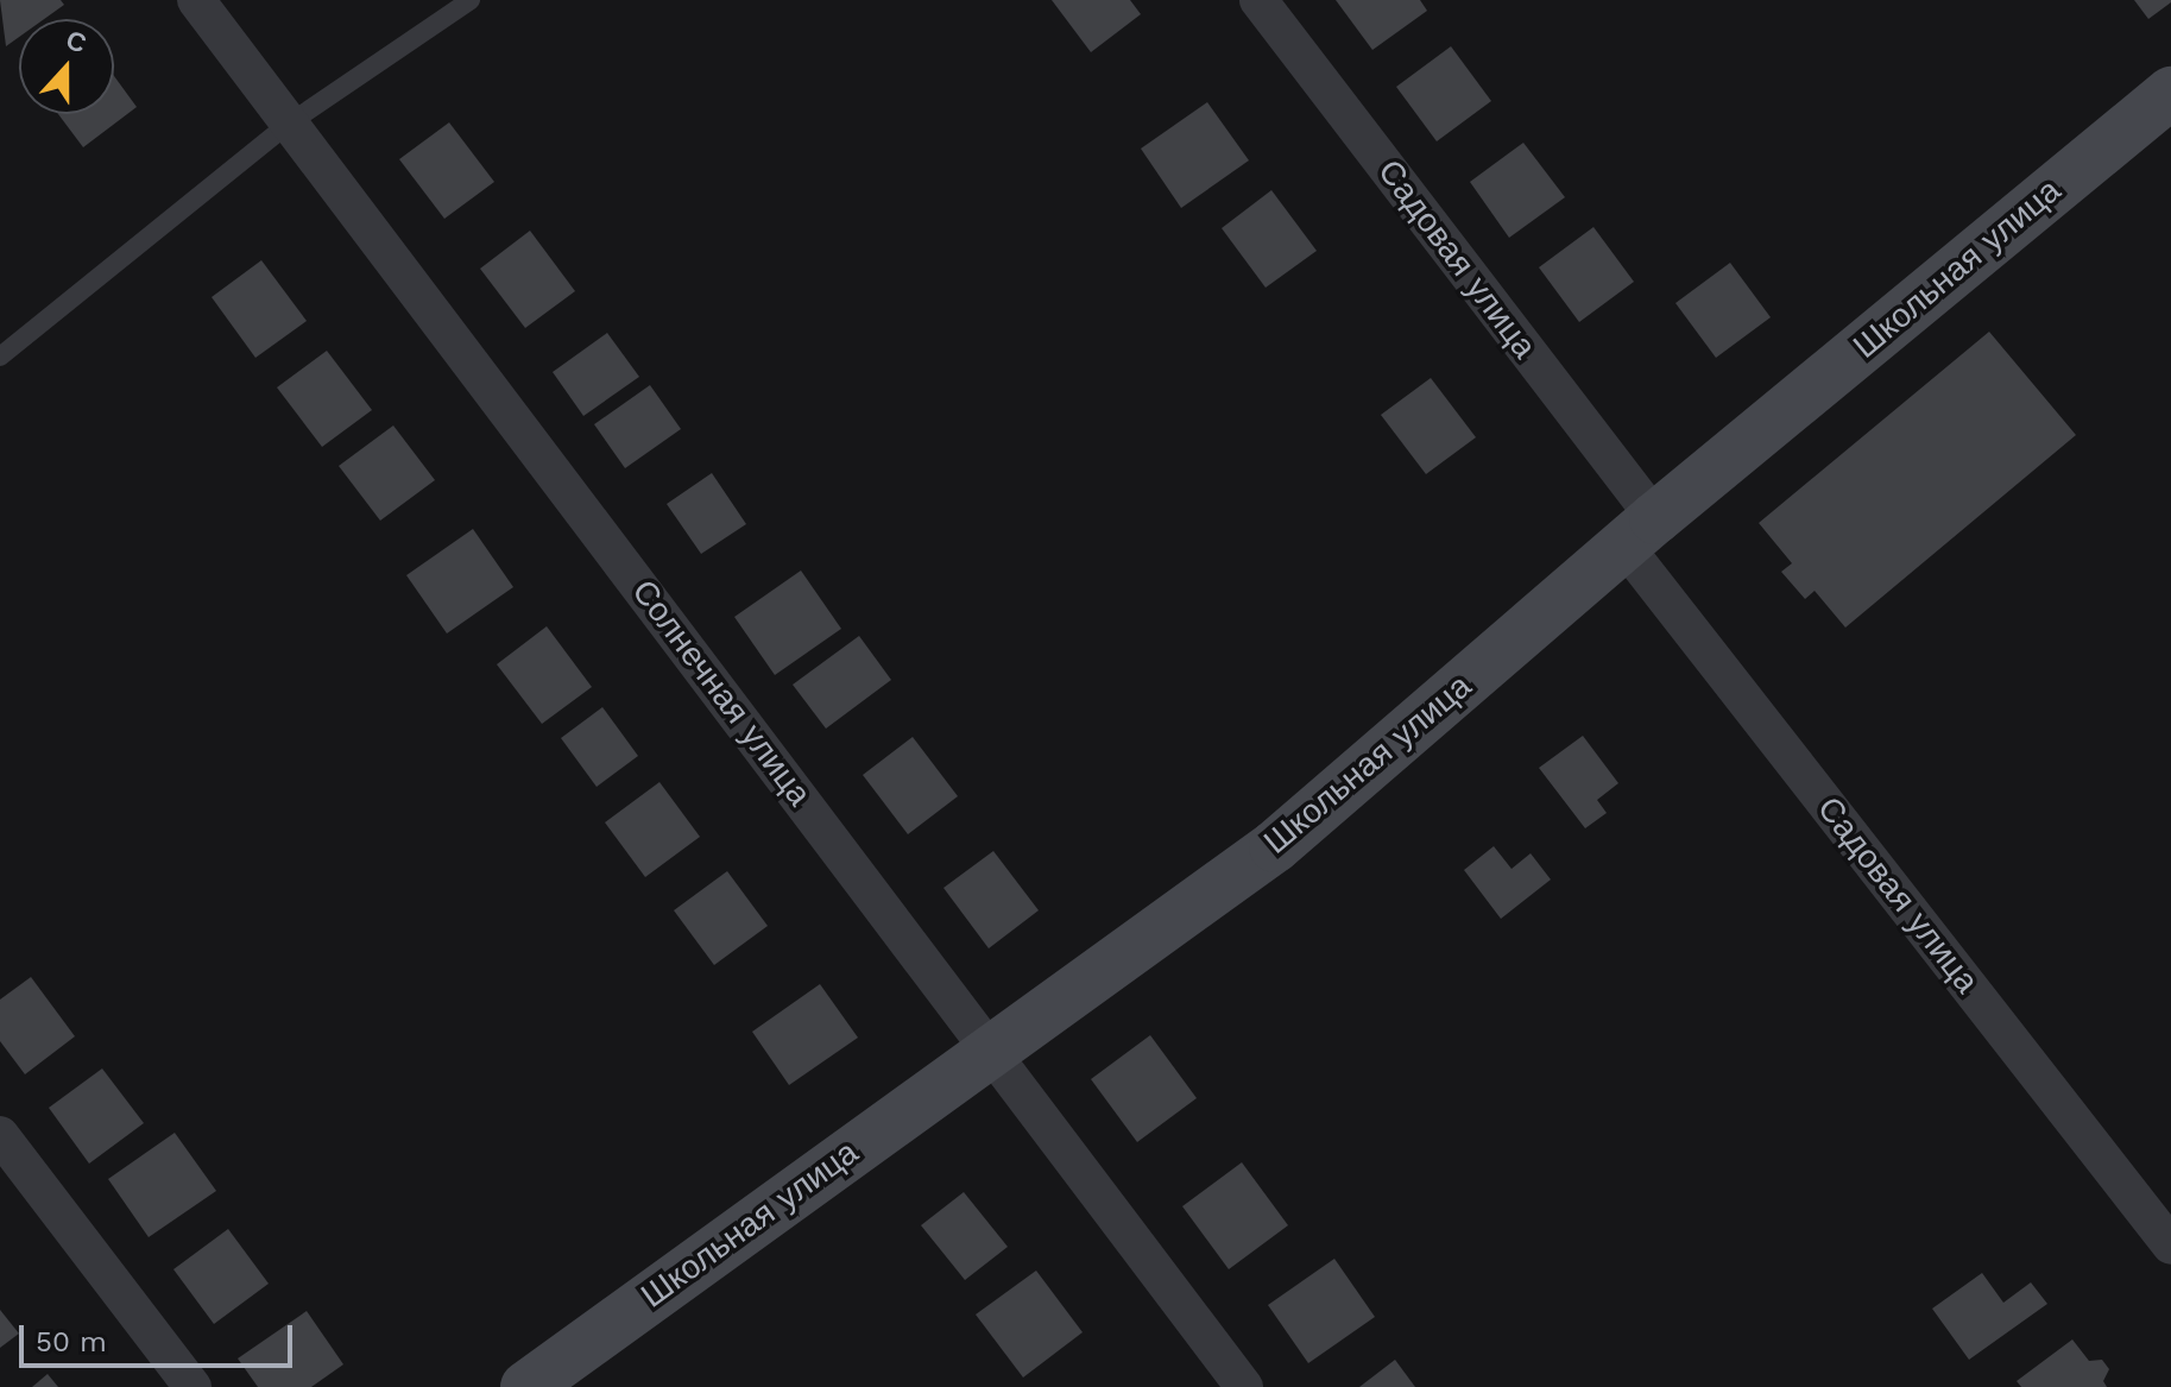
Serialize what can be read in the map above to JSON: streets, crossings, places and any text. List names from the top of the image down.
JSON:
{
  "streets": {
    "street": ["Садовая улица", "Школьная улица", "Солнечная улица"]
  },
  "crossings": [
    ["Садовая улица", "Школьная улица"],
    ["Школьная улица", "Солнечная улица"]
  ],
  "scale_bar": "50 m",
  "north": "top"
}
